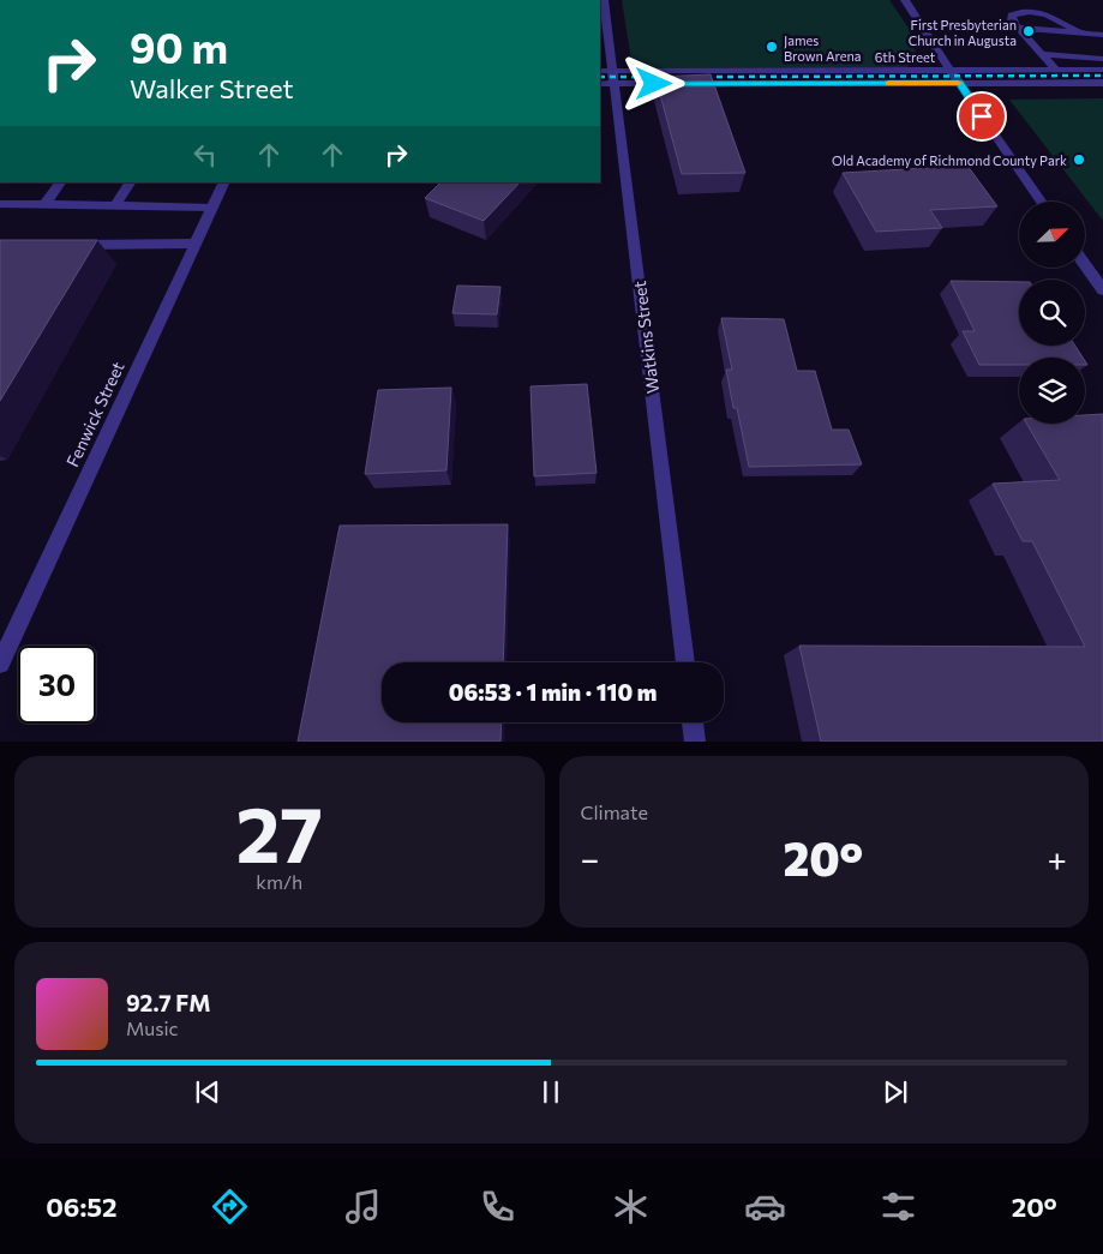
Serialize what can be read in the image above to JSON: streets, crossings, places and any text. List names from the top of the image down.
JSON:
{
  "streets": {
    "street": ["6th Street", "Watkins Street", "Fenwick Street"]
  },
  "crossings": [
    ["6th Street", "Watkins Street"]
  ],
  "places": ["First Presbyterian Church in Augusta", "James Brown Arena", "Old Academy of Richmond County Park"],
  "north": "top right",
  "page": {
    "turn": ["90 m", "Walker Street"],
    "limit": "30",
    "trip": "06:53 · 1 min · 110 m",
    "tile": [
      ["27", "km/h"],
      "Climate"
    ],
    "heat": ["−", "20°", "+"],
    "song": ["92.7 FM", "Music"],
    "tabs": ["06:52", "20°"]
  }
}
